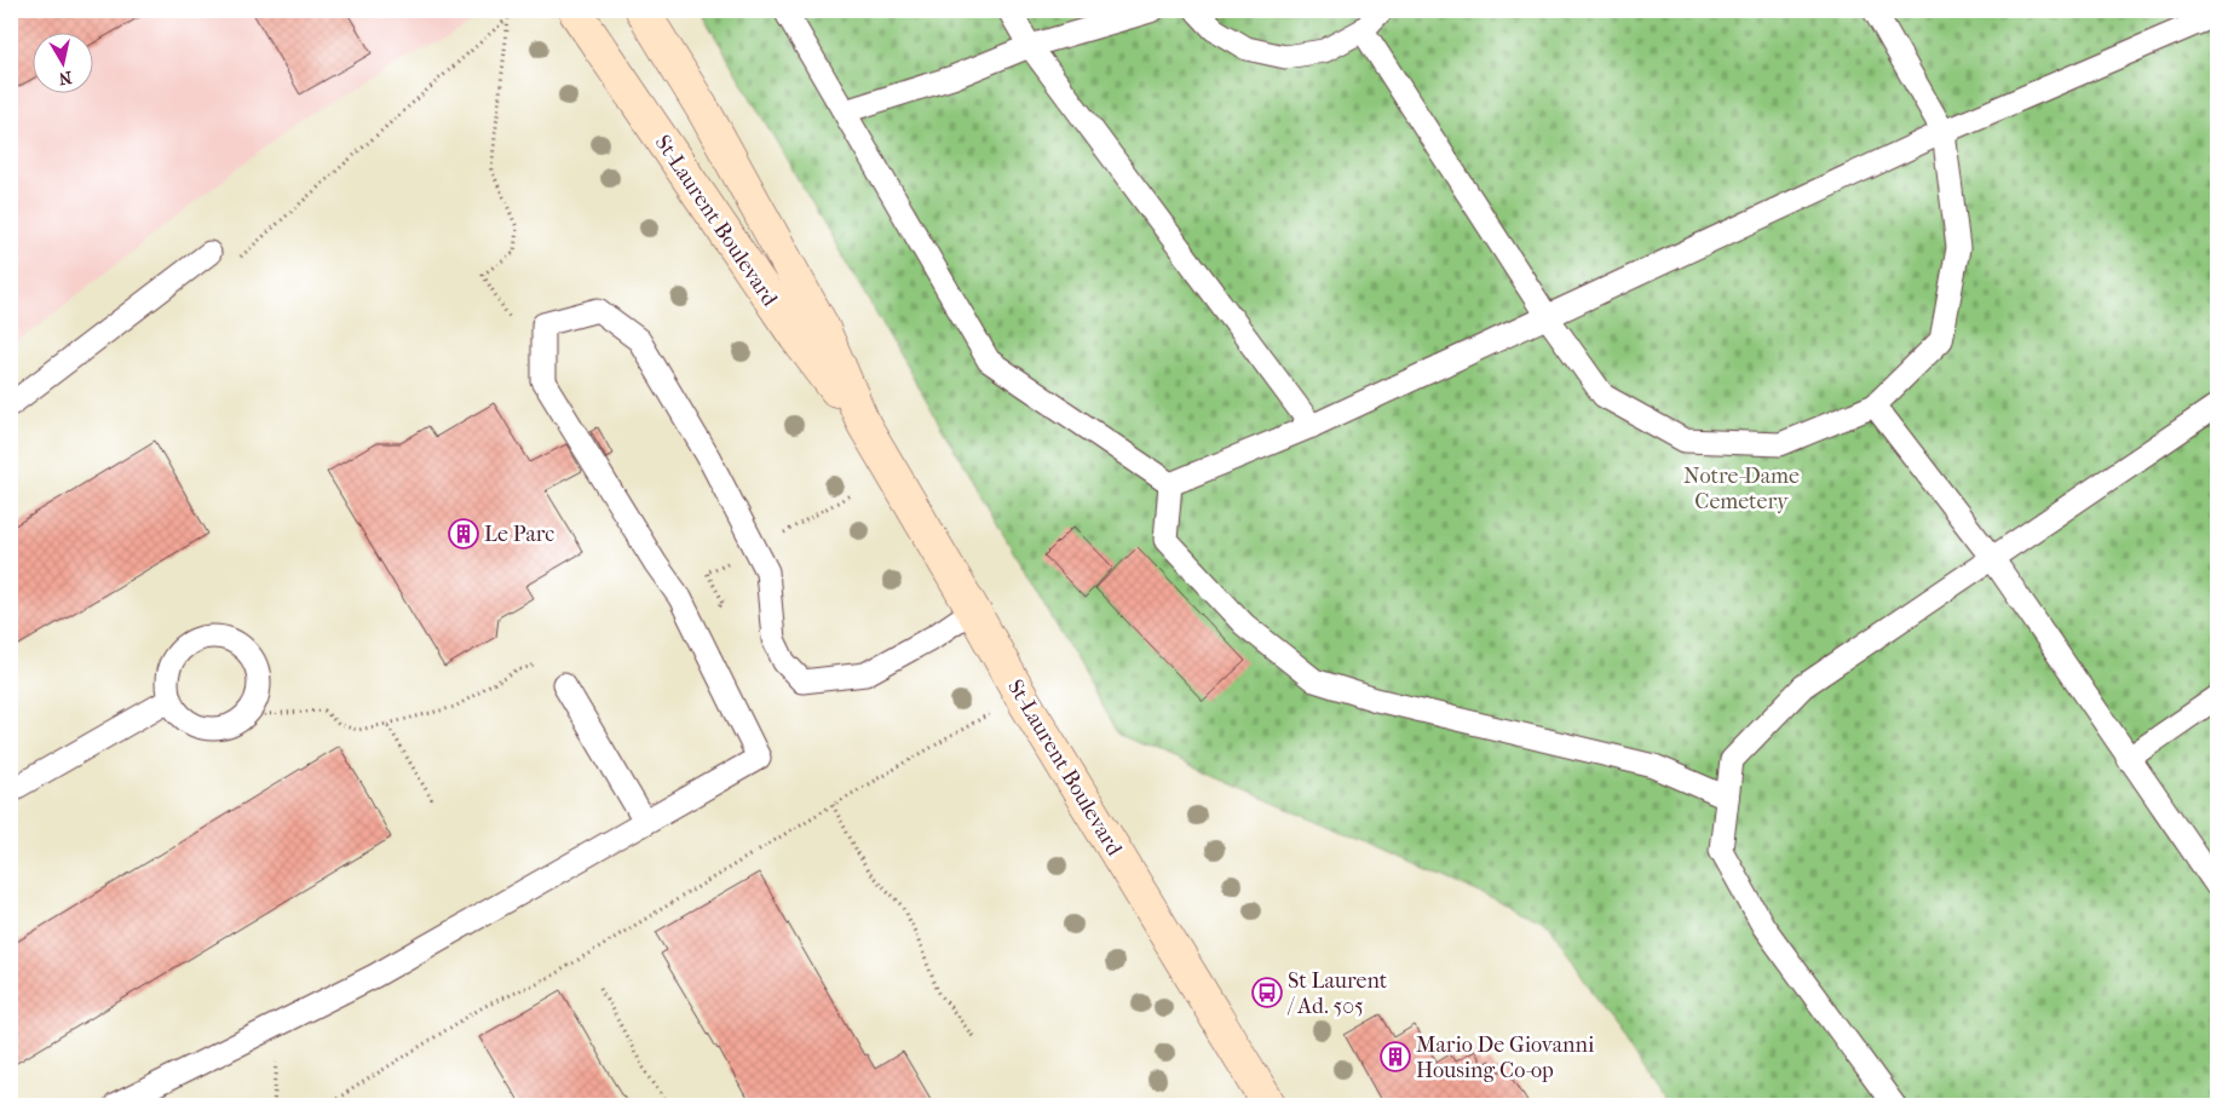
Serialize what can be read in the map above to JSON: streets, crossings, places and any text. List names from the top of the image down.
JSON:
{
  "streets": {
    "main road": ["St-Laurent Boulevard"]
  },
  "parks": ["Notre-Dame Cemetery"],
  "places": {
    "building": ["Le Parc", "Mario De Giovanni Housing Co-op"],
    "bus stop": ["St Laurent / Ad. 505"]
  },
  "north": "bottom"
}
